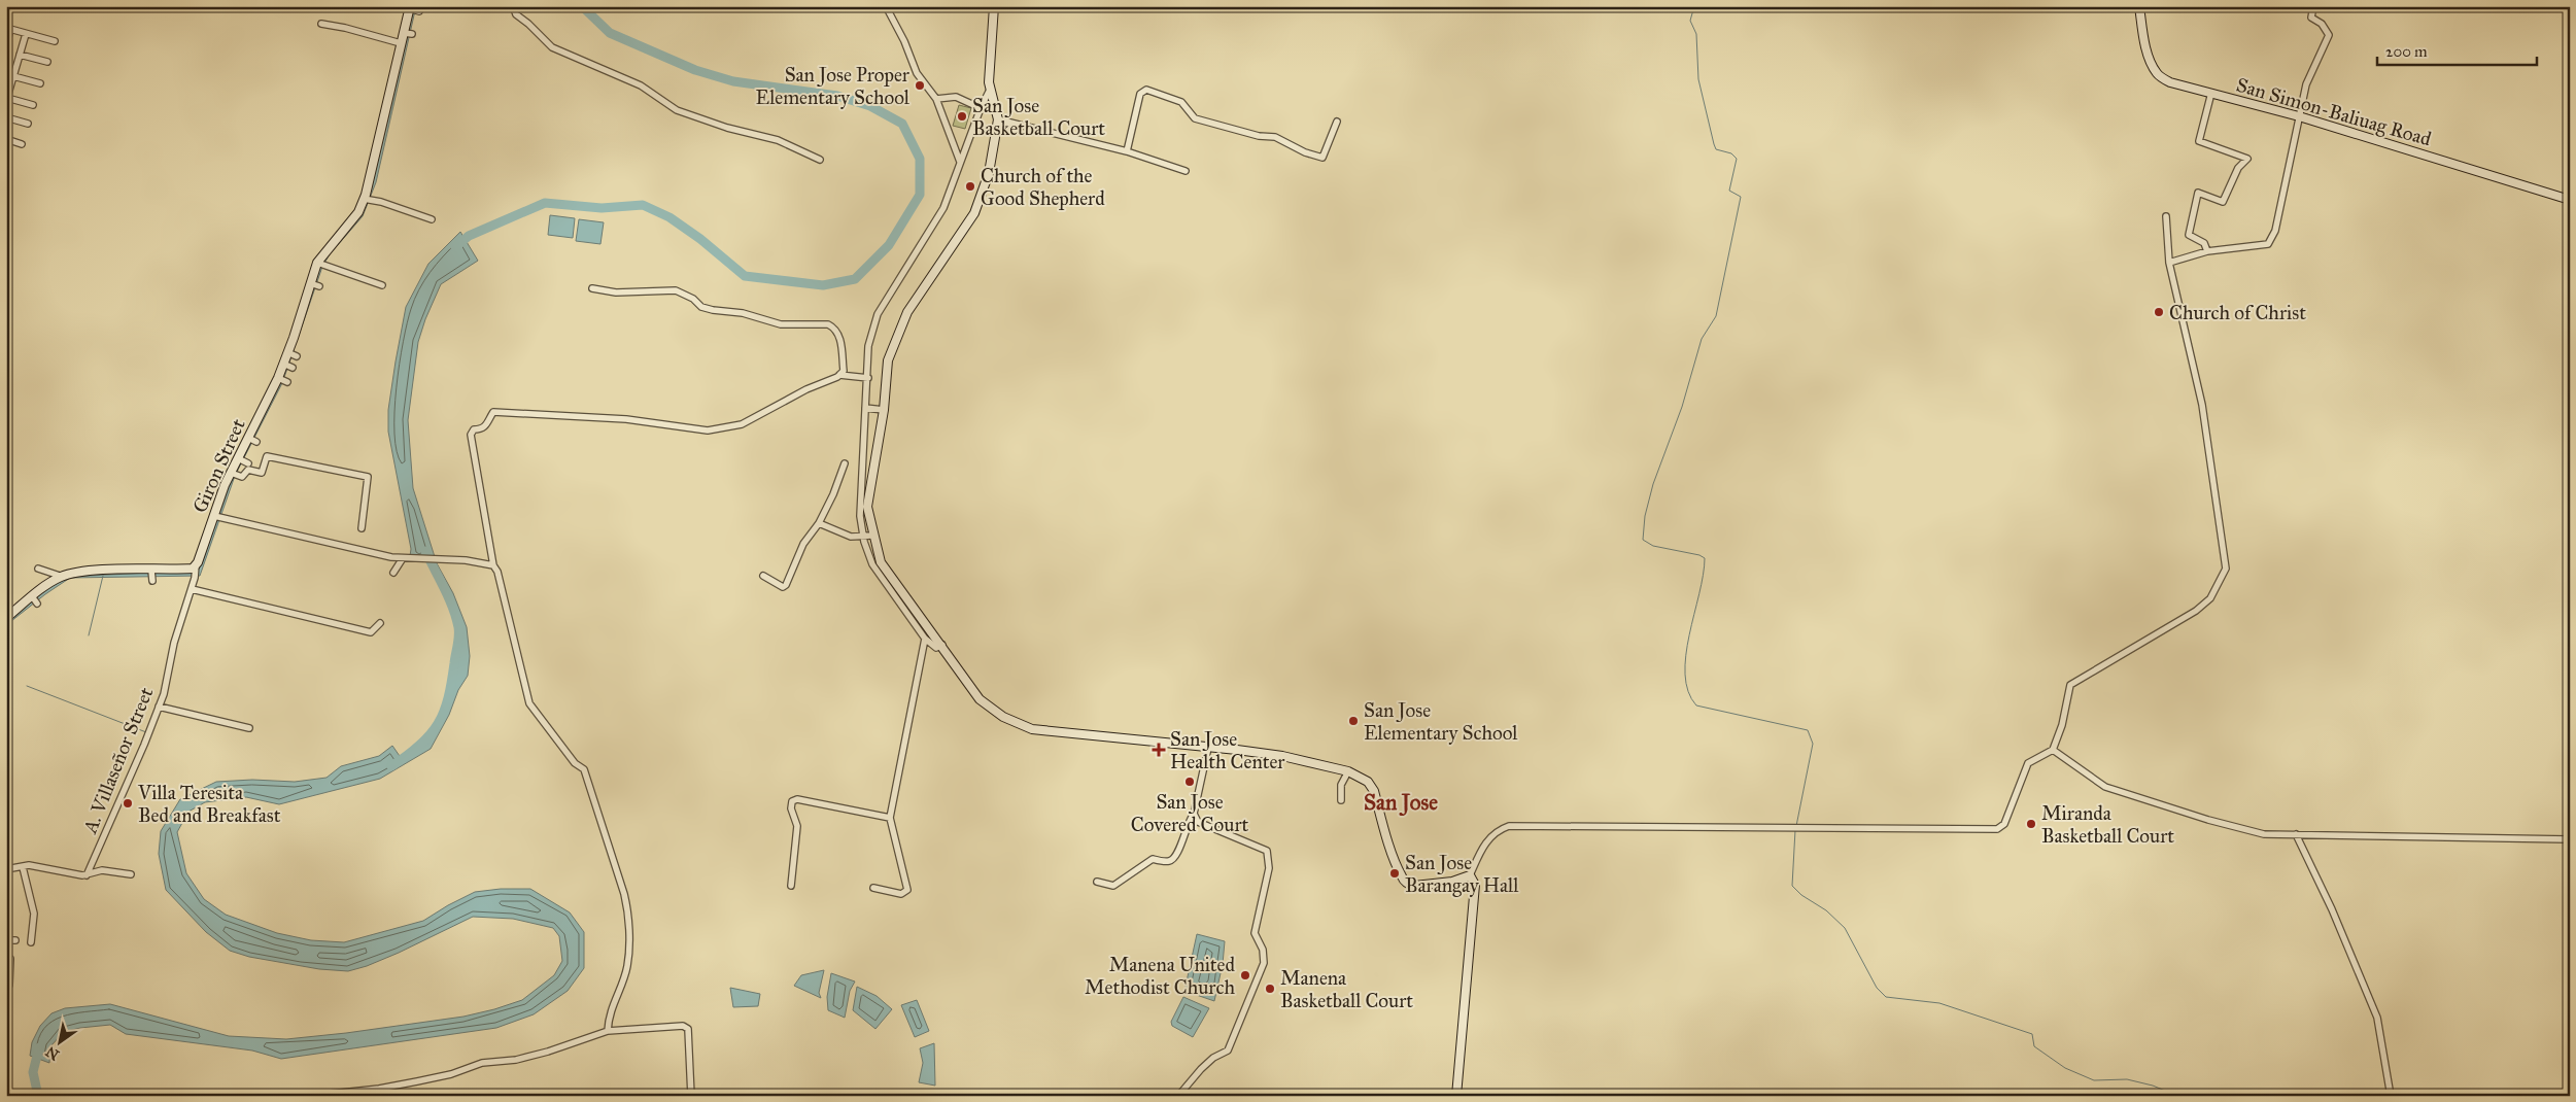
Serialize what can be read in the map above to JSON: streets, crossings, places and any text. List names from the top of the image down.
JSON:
{
  "streets": {
    "street": ["San Simon-Baliuag Road", "Giron Street", "A. Villaseñor Street"]
  },
  "crossings": [
    ["Giron Street", "A. Villaseñor Street"]
  ],
  "districts": ["San Jose"],
  "places": {
    "other": [
      "San Jose Proper Elementary School",
      "San Jose Basketball Court",
      "Church of the Good Shepherd",
      "Church of Christ",
      "San Jose Elementary School",
      "San Jose Covered Court",
      "Villa Teresita Bed and Breakfast",
      "Miranda Basketball Court",
      "San Jose Barangay Hall",
      "Manena United Methodist Church",
      "Manena Basketball Court"
    ],
    "health": ["San Jose Health Center"]
  },
  "scale_bar": "200 m",
  "north": "bottom left"
}
